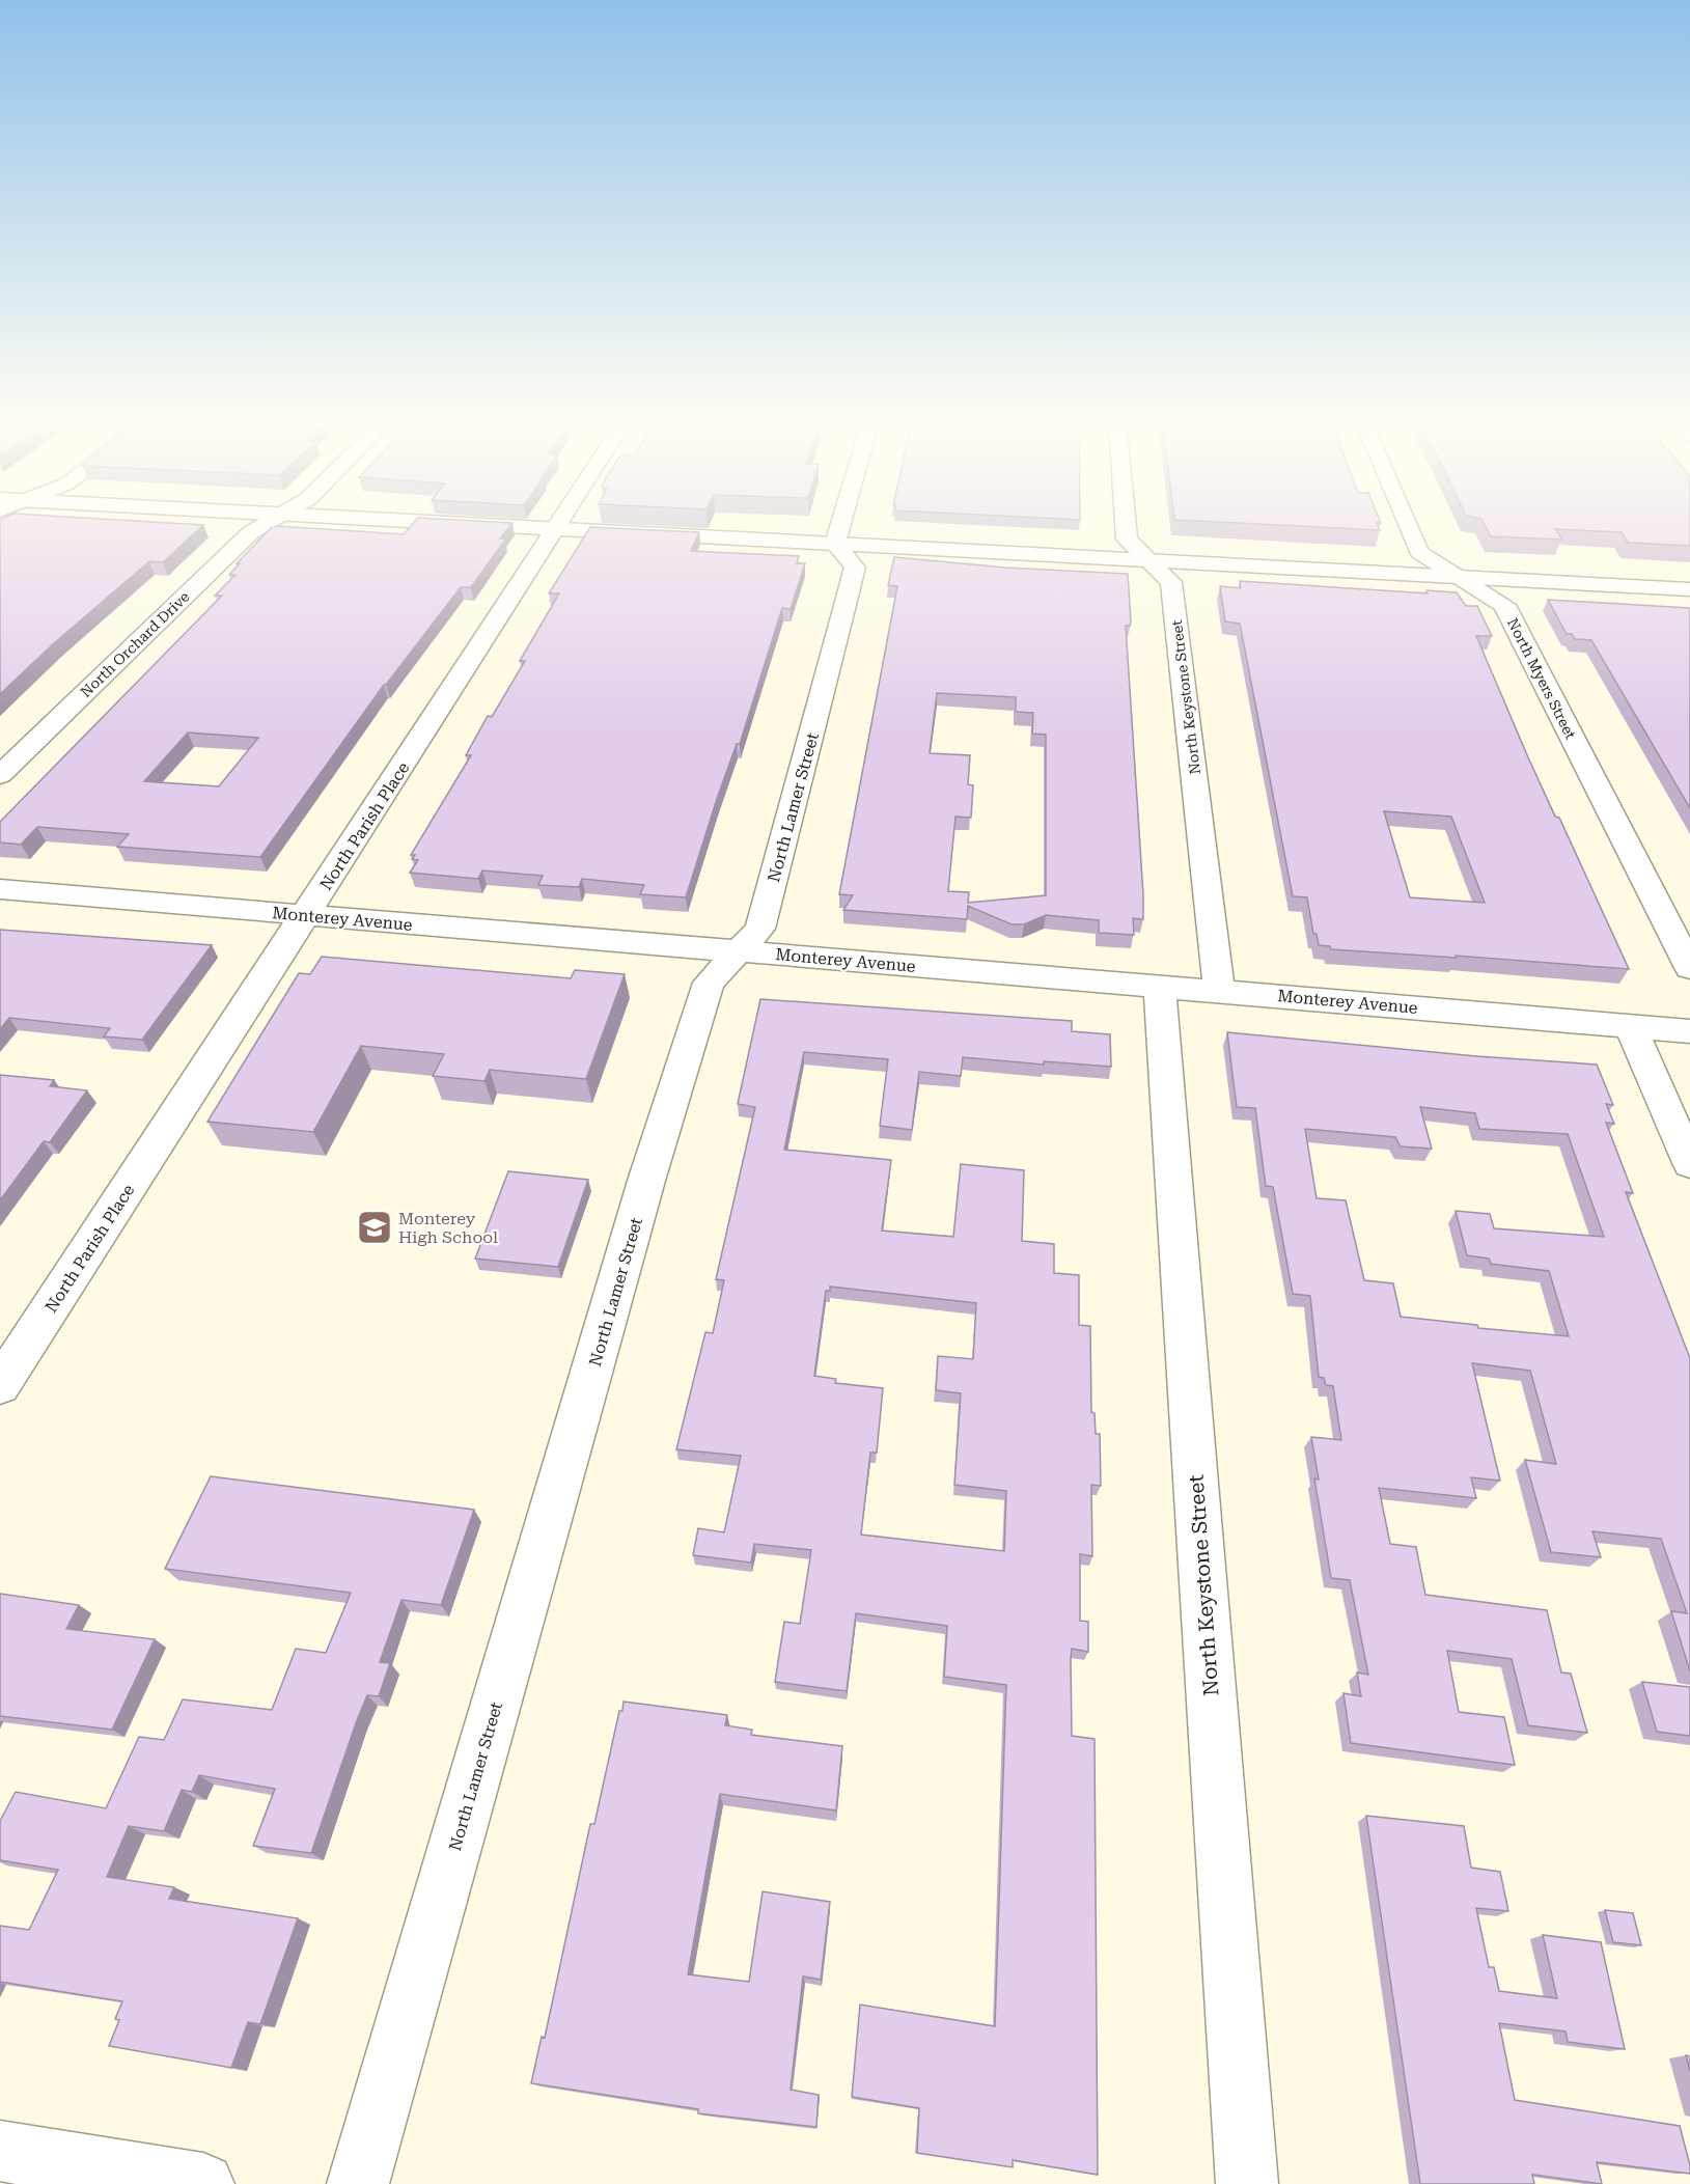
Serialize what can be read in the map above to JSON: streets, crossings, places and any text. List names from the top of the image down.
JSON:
{
  "streets": {
    "street": [
      "North Orchard Drive",
      "North Myers Street",
      "North Keystone Street",
      "North Lamer Street",
      "North Parish Place",
      "Monterey Avenue"
    ]
  },
  "crossings": [
    ["North Keystone Street", "Monterey Avenue"],
    ["North Lamer Street", "Monterey Avenue"],
    ["North Parish Place", "Monterey Avenue"]
  ],
  "places": {
    "school or university": ["Monterey High School"]
  }
}
